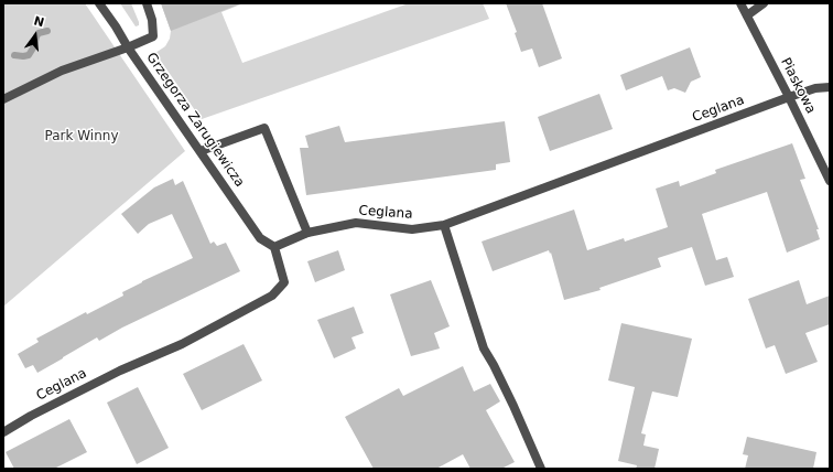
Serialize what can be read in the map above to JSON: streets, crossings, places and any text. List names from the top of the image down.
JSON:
{
  "streets": {
    "street": ["Piaskowa", "Ceglana", "Grzegorza Zarugiewicza"]
  },
  "crossings": [
    ["Piaskowa", "Ceglana"],
    ["Ceglana", "Grzegorza Zarugiewicza"]
  ],
  "parks": ["Park Winny"],
  "north": "top"
}
